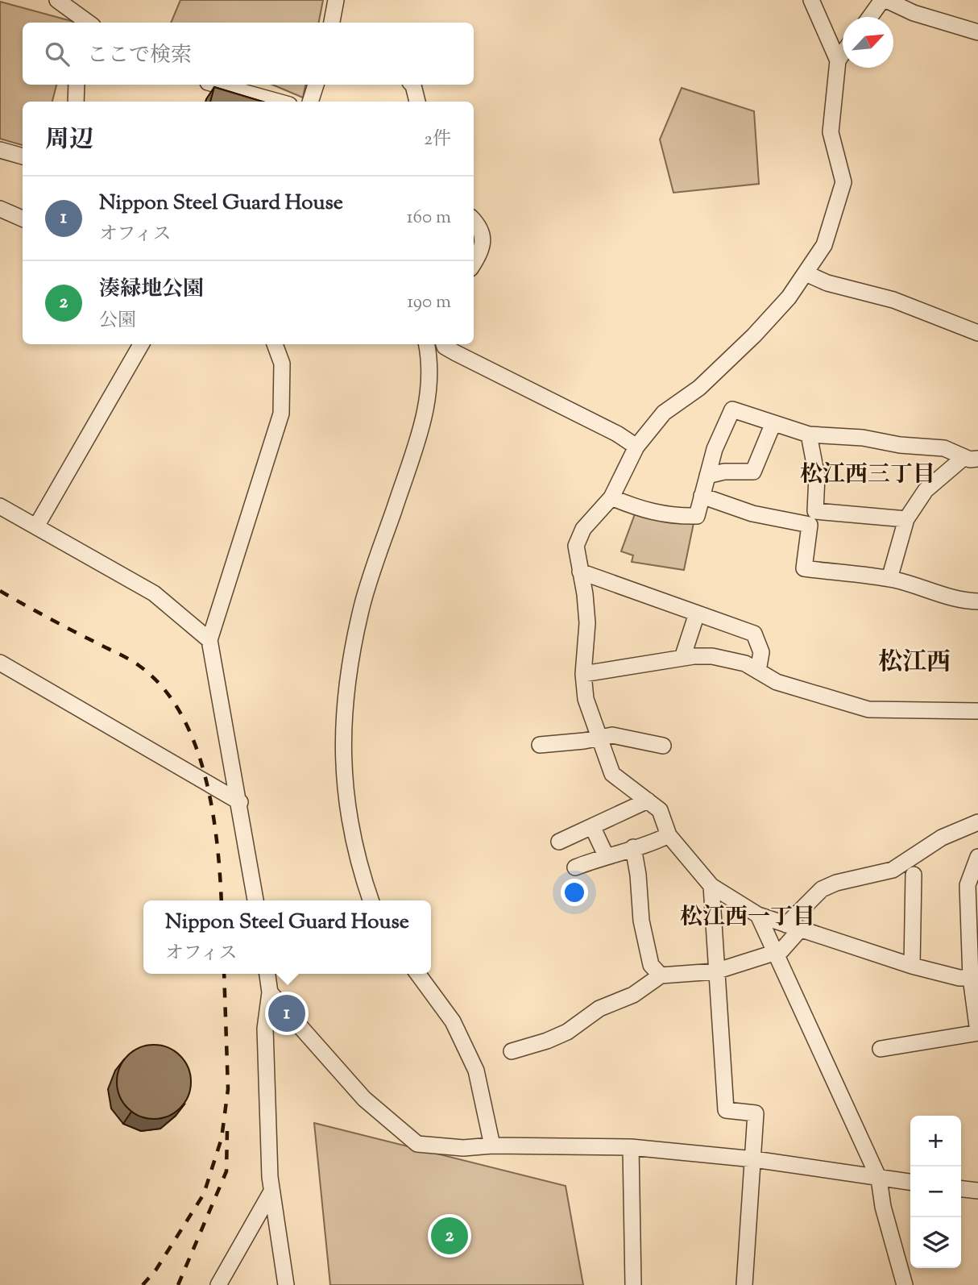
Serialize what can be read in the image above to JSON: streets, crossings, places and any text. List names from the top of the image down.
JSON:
{
  "districts": ["松江西三丁目", "松江西", "松江西一丁目"],
  "north": "top right",
  "page": {
    "search": "ここで検索",
    "heading": ["周辺", "2件"],
    "list": [
      {
        "mark": "1",
        "name": "Nippon Steel Guard House",
        "note": "オフィス",
        "value": "160 m"
      },
      {
        "mark": "2",
        "name": "湊緑地公園",
        "note": "公園",
        "value": "190 m"
      }
    ],
    "popup": ["Nippon Steel Guard House", "オフィス"],
    "pins": ["1", "2"],
    "map_buttons": ["+", "−"]
  }
}
